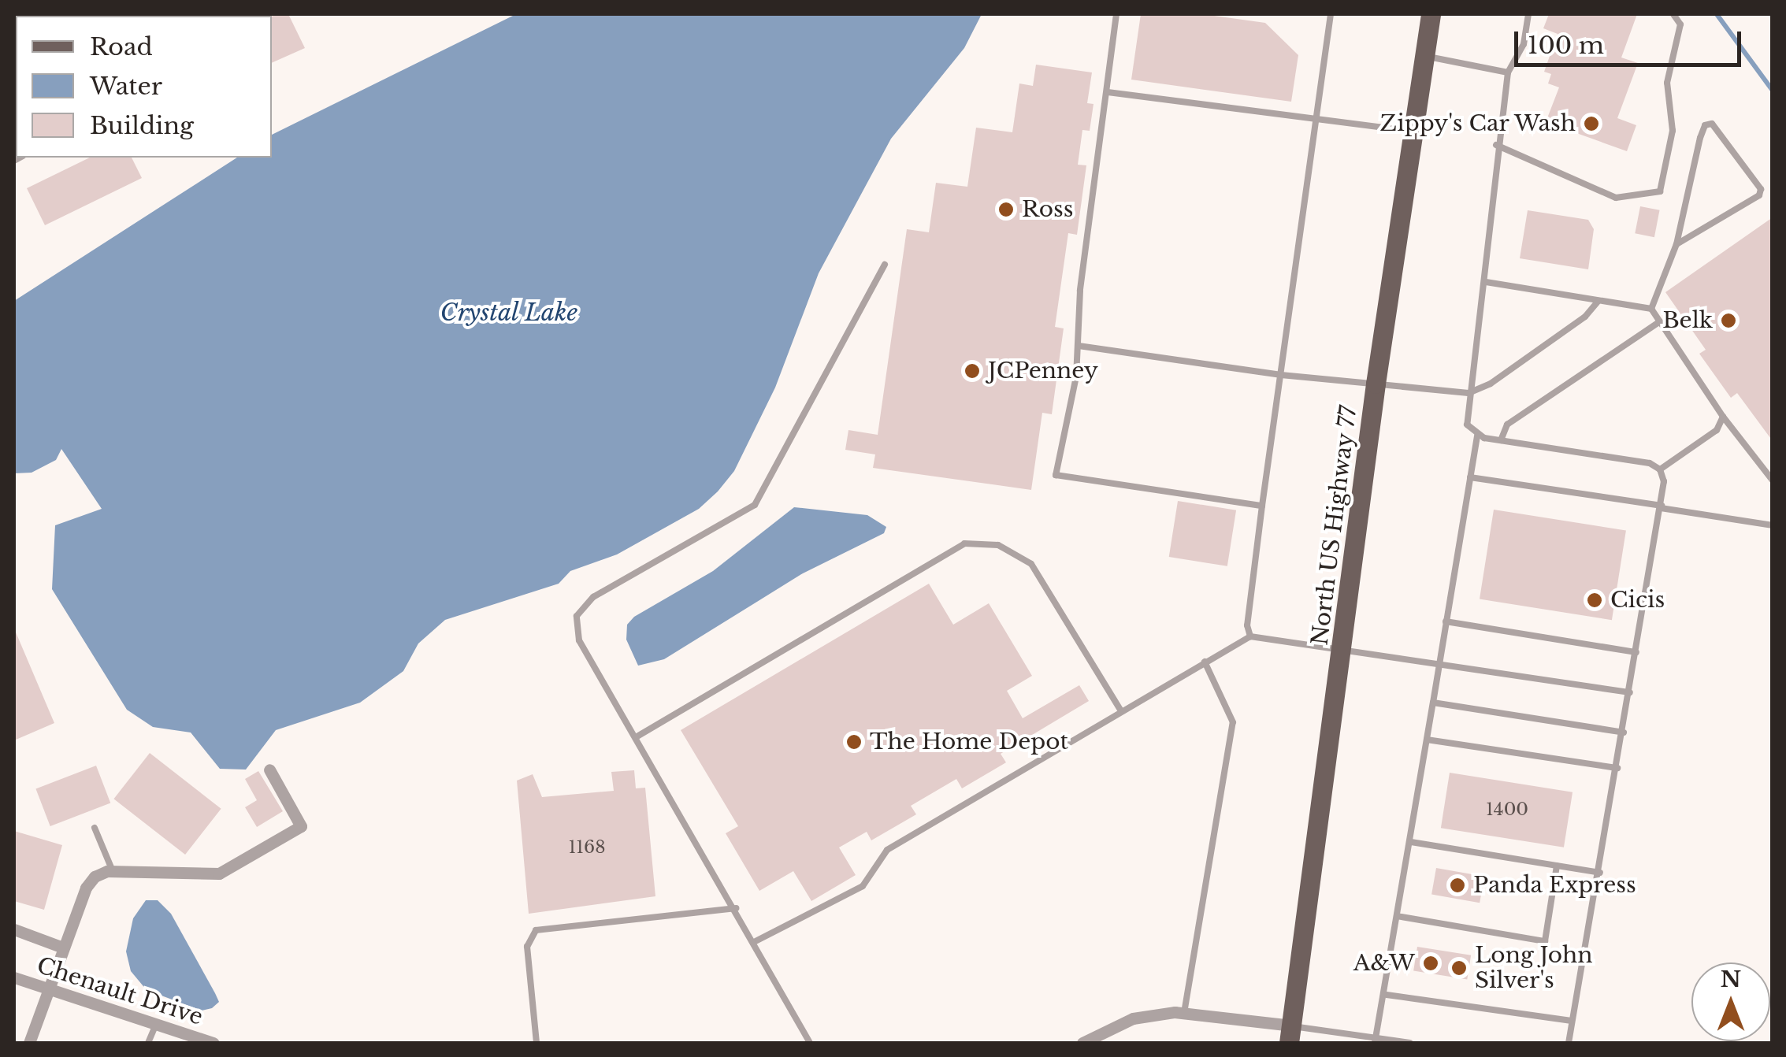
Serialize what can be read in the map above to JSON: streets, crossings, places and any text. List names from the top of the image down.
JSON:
{
  "streets": {
    "main road": ["North US Highway 77"],
    "street": ["Chenault Drive"]
  },
  "water": ["Crystal Lake"],
  "places": [
    "Zippy's Car Wash",
    "Ross",
    "Belk",
    "JCPenney",
    "Cicis",
    "The Home Depot",
    "Panda Express",
    "A&W",
    "Long John Silver's"
  ],
  "house_numbers": ["1400", "1168"],
  "legend": ["Road", "Water", "Building"],
  "scale_bar": "100 m",
  "north": "top"
}
